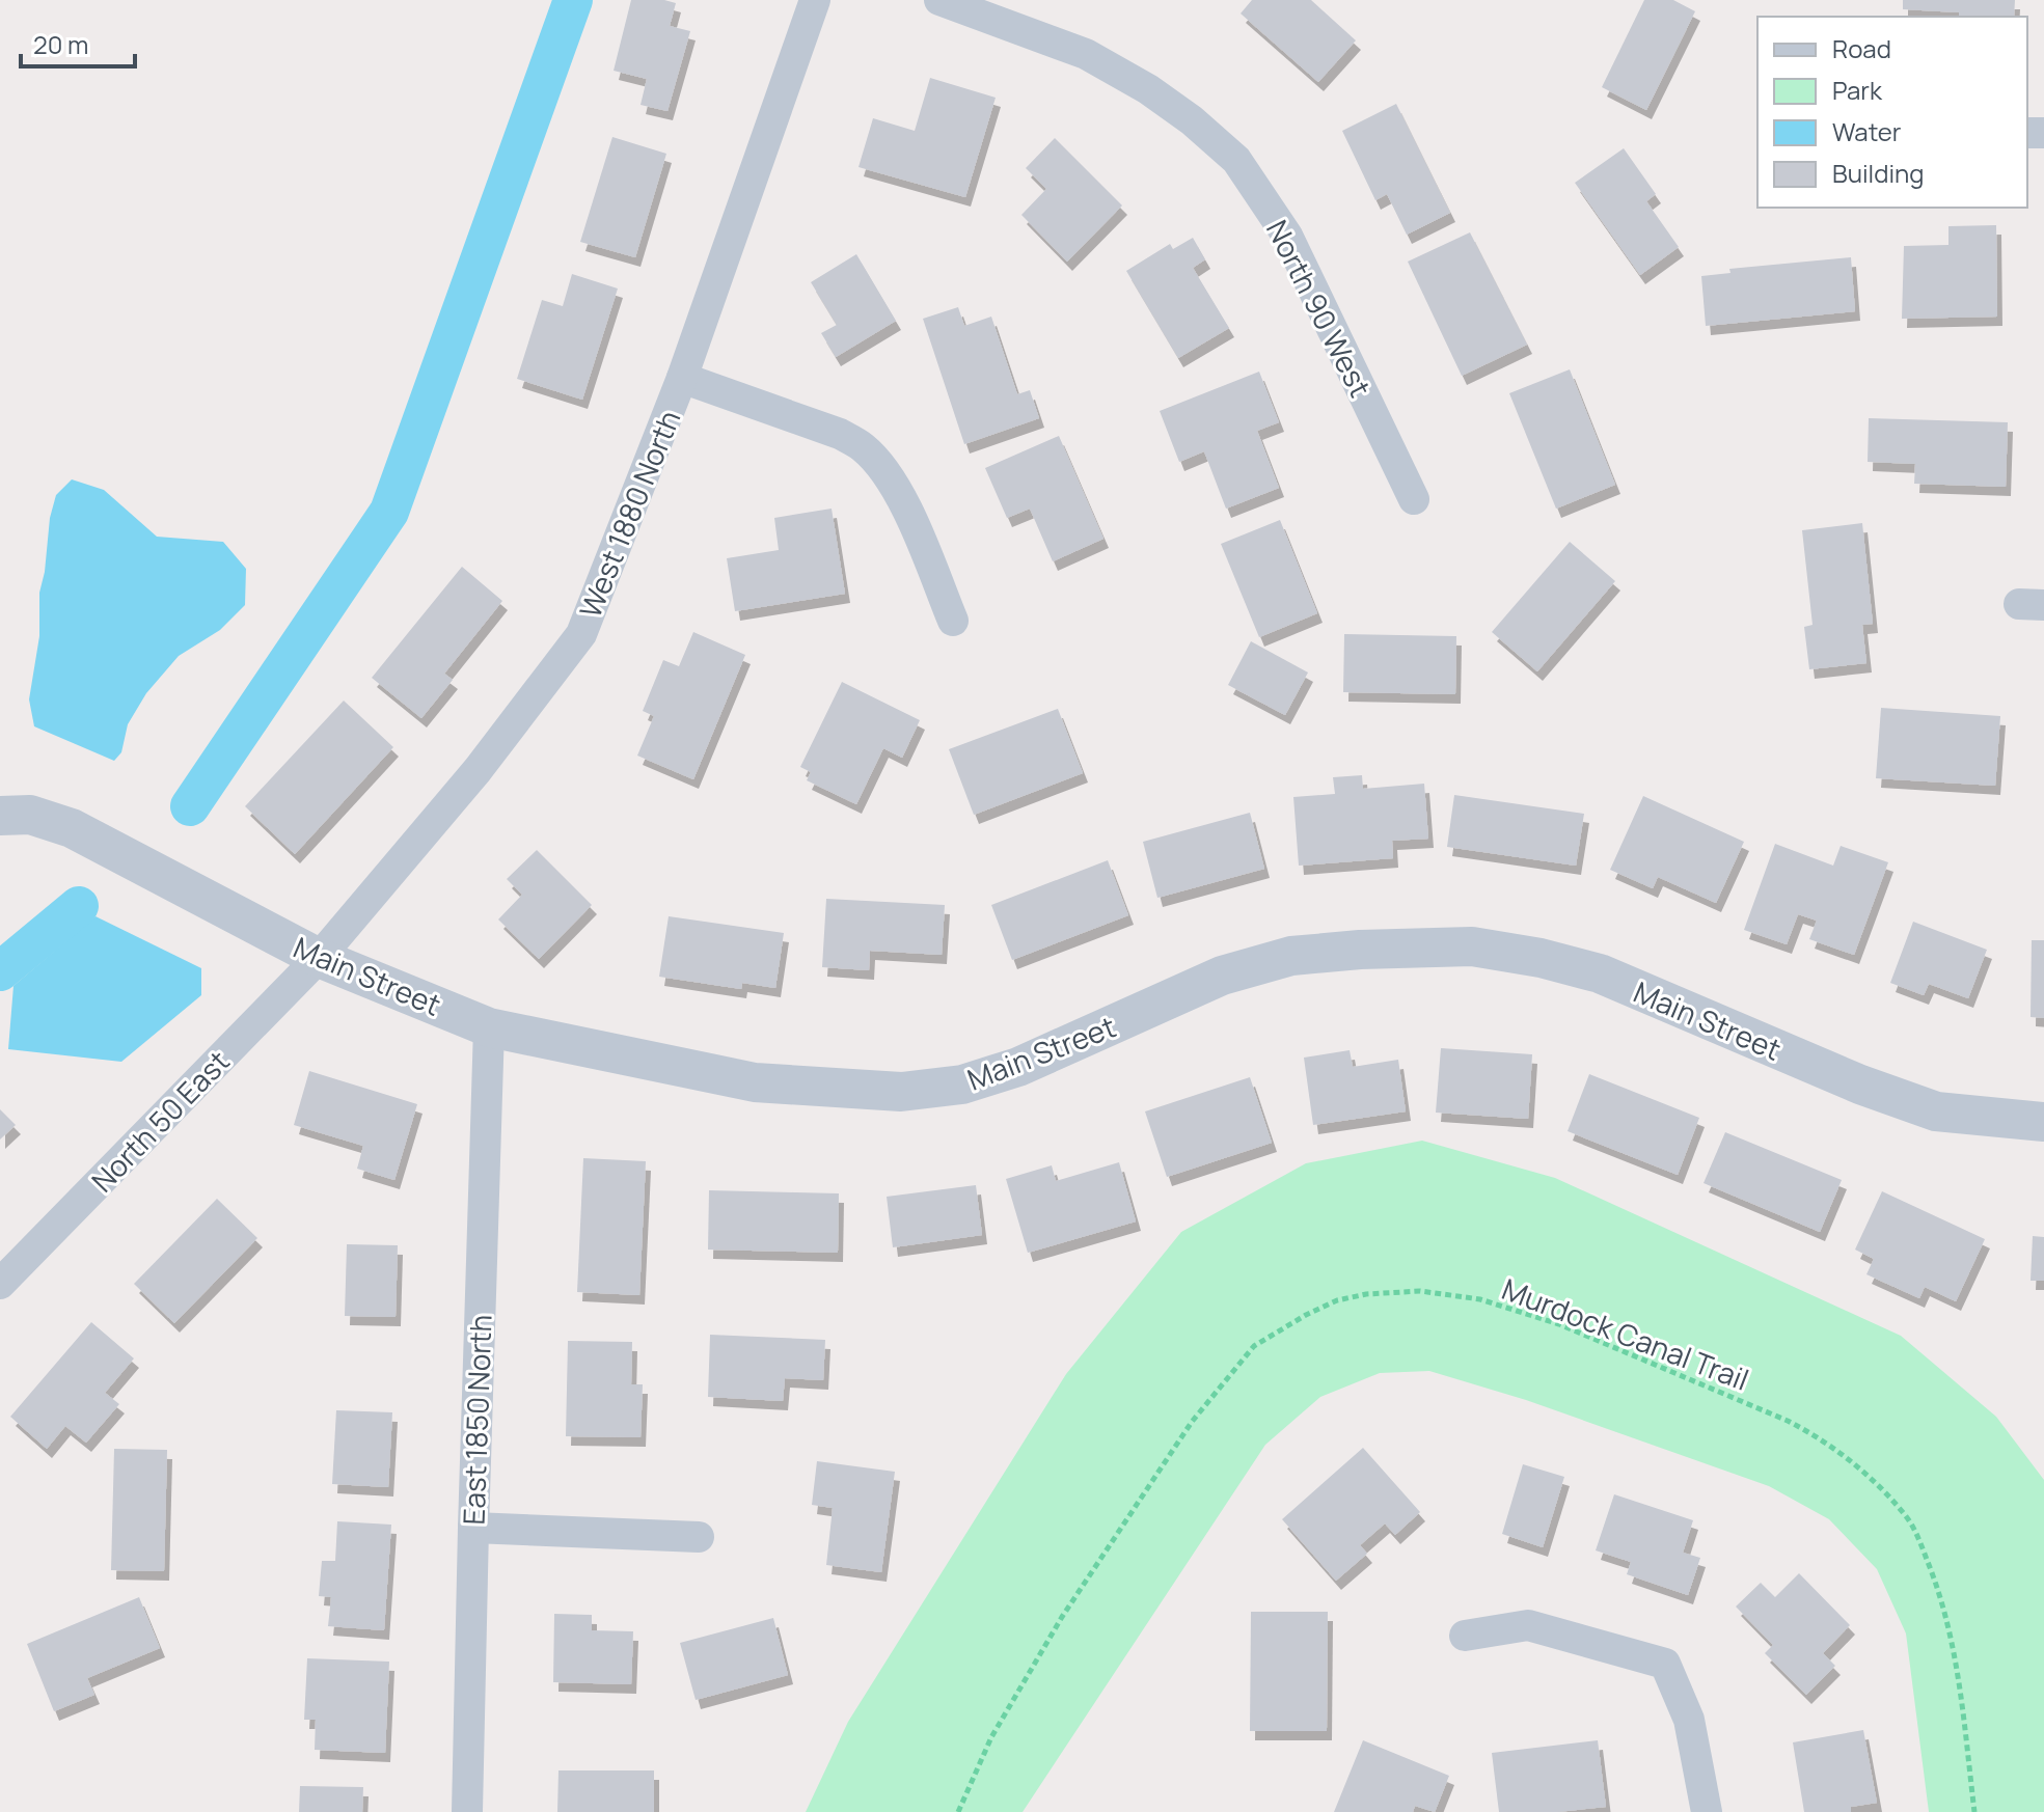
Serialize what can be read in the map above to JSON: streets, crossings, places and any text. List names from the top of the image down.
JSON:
{
  "streets": {
    "street": [
      "North 90 West",
      "West 1880 North",
      "Main Street",
      "North 50 East",
      "East 1850 North"
    ],
    "path": ["Murdock Canal Trail"]
  },
  "crossings": [
    ["West 1880 North", "Main Street"],
    ["West 1880 North", "North 50 East"],
    ["Main Street", "North 50 East"],
    ["Main Street", "East 1850 North"]
  ],
  "legend": [
    "Road",
    "Park",
    "Water",
    "Building"
  ],
  "scale_bar": "20 m"
}
